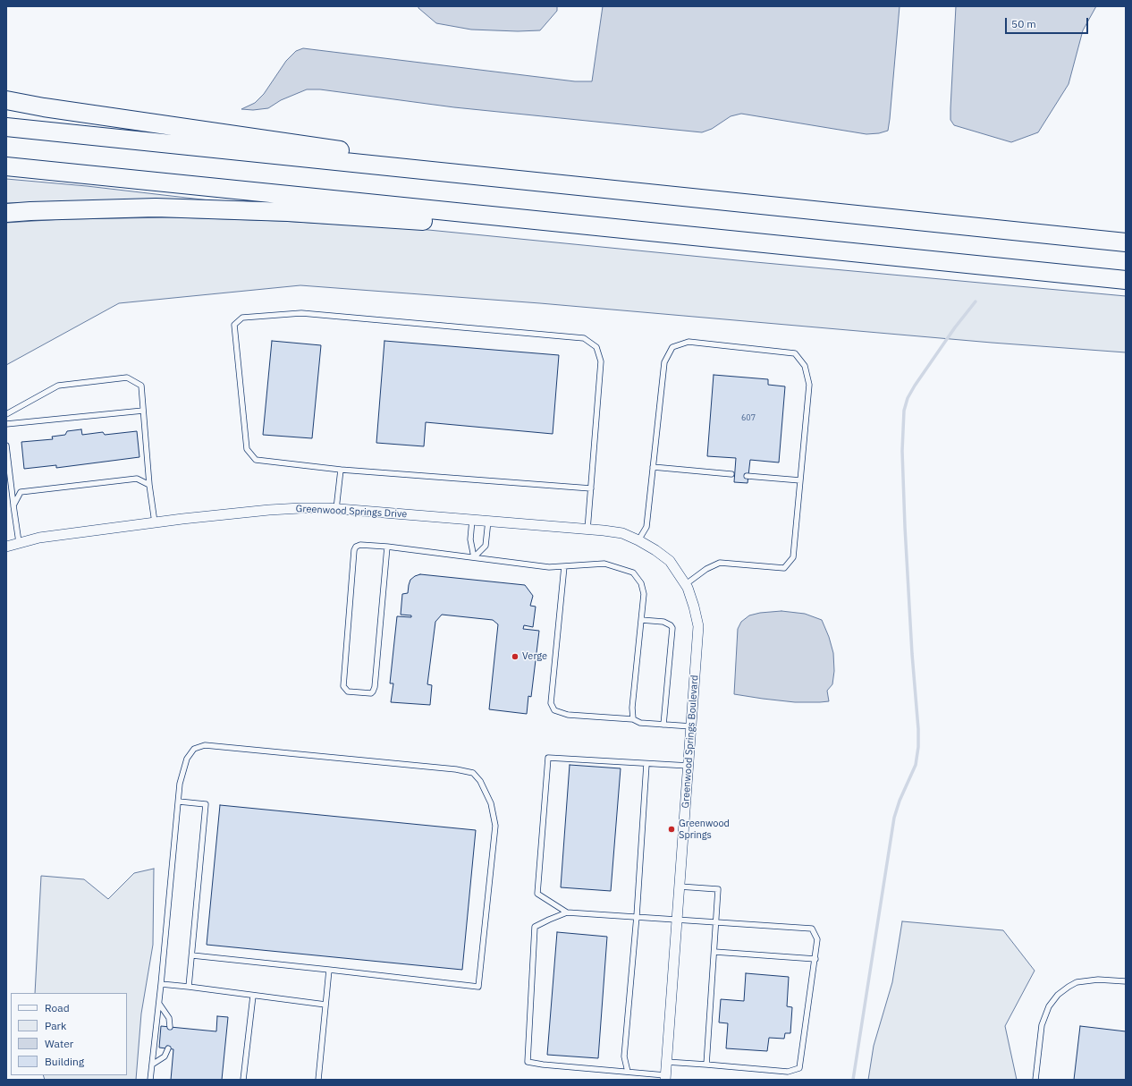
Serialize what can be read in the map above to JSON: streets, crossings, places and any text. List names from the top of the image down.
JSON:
{
  "streets": {
    "street": ["Greenwood Springs Drive", "Greenwood Springs Boulevard"]
  },
  "crossings": [
    ["Greenwood Springs Drive", "Greenwood Springs Boulevard"]
  ],
  "places": ["Verge", "Greenwood Springs"],
  "house_numbers": ["607"],
  "legend": [
    "Road",
    "Park",
    "Water",
    "Building"
  ],
  "scale_bar": "50 m"
}
